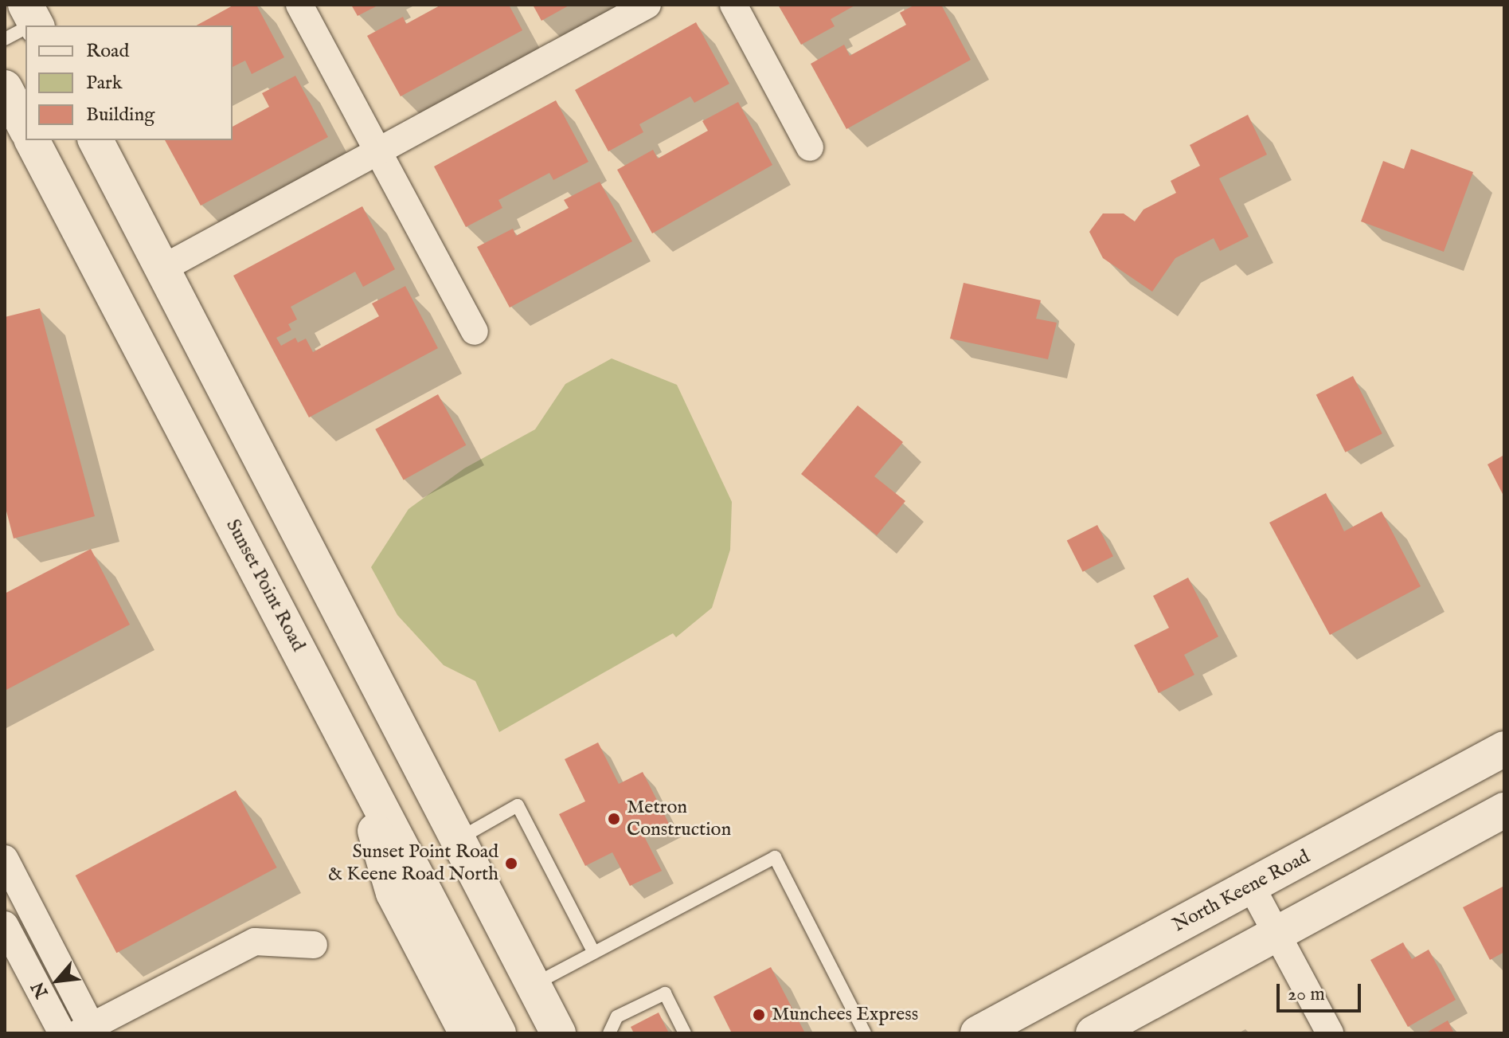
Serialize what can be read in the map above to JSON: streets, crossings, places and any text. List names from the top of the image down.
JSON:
{
  "streets": {
    "main road": ["Sunset Point Road", "North Keene Road"]
  },
  "places": ["Metron Construction", "Sunset Point Road & Keene Road North", "Munchees Express"],
  "legend": ["Road", "Park", "Building"],
  "scale_bar": "20 m",
  "north": "bottom left"
}
